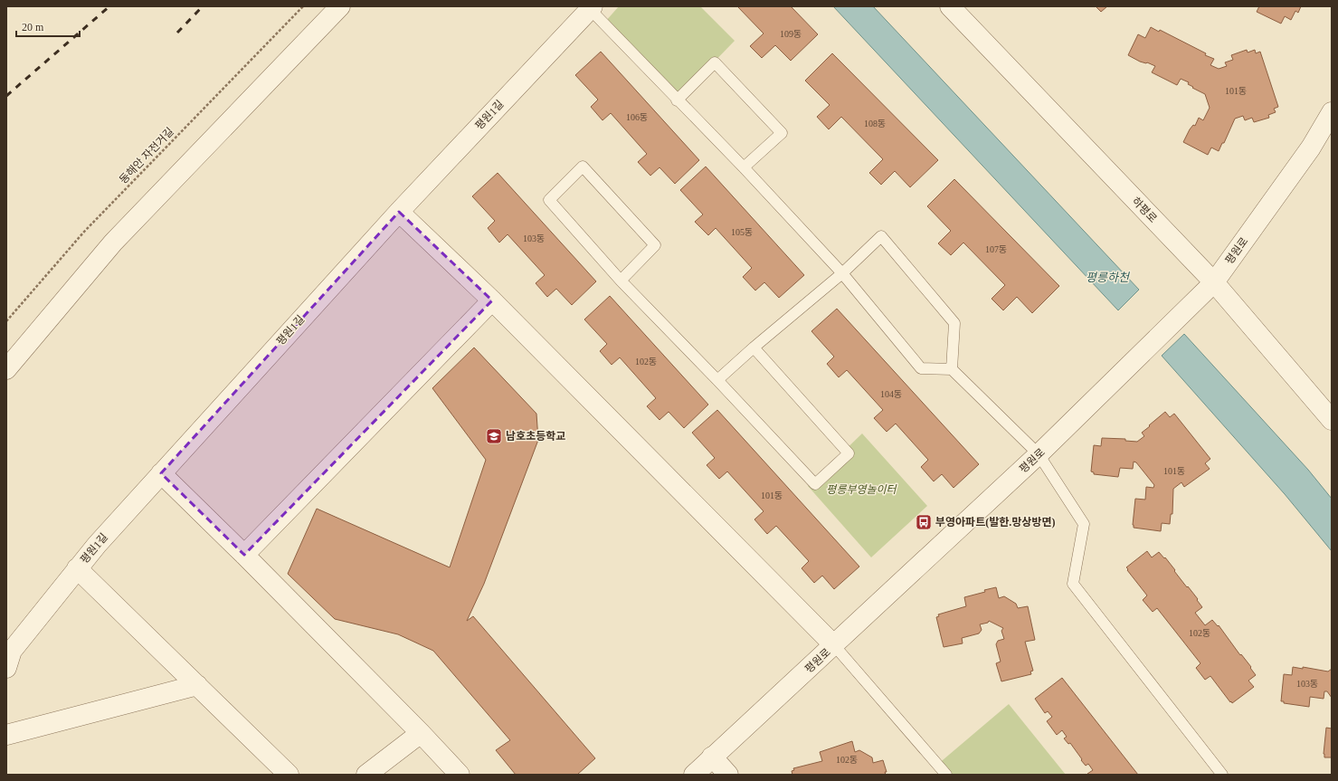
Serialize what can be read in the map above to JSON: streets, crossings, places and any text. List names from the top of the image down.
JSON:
{
  "streets": {
    "street": ["평원1길", "하평로", "평원로"],
    "path": ["동해안 자전거길"]
  },
  "crossings": [
    ["하평로", "평원로"]
  ],
  "water": ["평릉하천"],
  "parks": ["평릉부영놀이터"],
  "places": {
    "school or university": ["남호초등학교"],
    "bus stop": ["부영아파트(발한.망상방면)"]
  },
  "house_numbers": [
    "109동",
    "101동",
    "106동",
    "108동",
    "105동",
    "103동",
    "107동",
    "102동",
    "104동",
    "101동",
    "101동",
    "102동",
    "103동",
    "102동"
  ],
  "scale_bar": "20 m"
}
